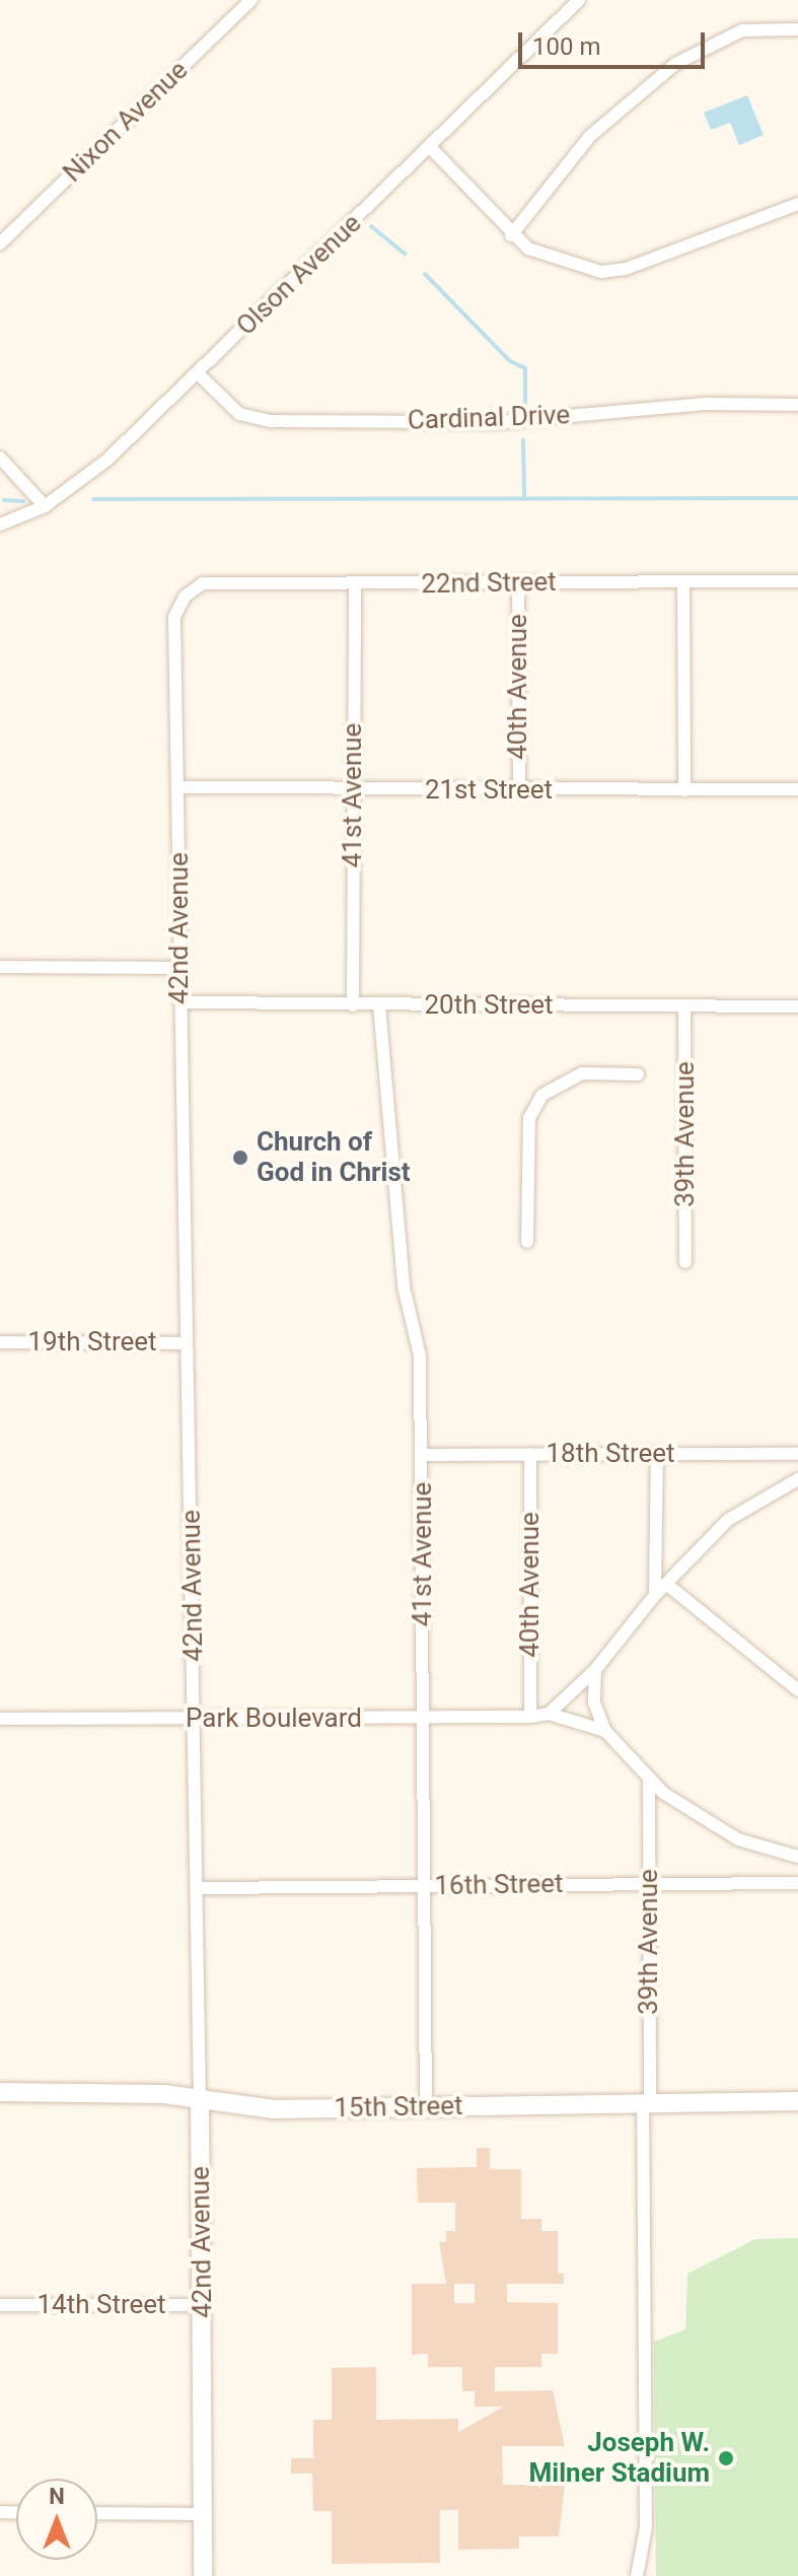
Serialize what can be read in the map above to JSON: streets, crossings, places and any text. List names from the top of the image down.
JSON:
{
  "streets": {
    "main road": ["42nd Avenue", "15th Street"],
    "street": [
      "Nixon Avenue",
      "Olson Avenue",
      "Cardinal Drive",
      "22nd Street",
      "40th Avenue",
      "21st Street",
      "41st Avenue",
      "20th Street",
      "39th Avenue",
      "19th Street",
      "18th Street",
      "Park Boulevard",
      "16th Street",
      "14th Street"
    ]
  },
  "crossings": [
    ["Olson Avenue", "Cardinal Drive"],
    ["22nd Street", "40th Avenue"],
    ["22nd Street", "41st Avenue"],
    ["22nd Street", "42nd Avenue"],
    ["40th Avenue", "21st Street"],
    ["40th Avenue", "18th Street"],
    ["40th Avenue", "Park Boulevard"],
    ["21st Street", "41st Avenue"],
    ["21st Street", "42nd Avenue"],
    ["41st Avenue", "20th Street"],
    ["41st Avenue", "18th Street"],
    ["41st Avenue", "Park Boulevard"],
    ["41st Avenue", "16th Street"],
    ["41st Avenue", "15th Street"],
    ["42nd Avenue", "20th Street"],
    ["42nd Avenue", "19th Street"],
    ["42nd Avenue", "Park Boulevard"],
    ["42nd Avenue", "16th Street"],
    ["42nd Avenue", "15th Street"],
    ["42nd Avenue", "14th Street"],
    ["20th Street", "39th Avenue"],
    ["39th Avenue", "16th Street"],
    ["39th Avenue", "15th Street"]
  ],
  "places": ["Church of God in Christ", "Joseph W. Milner Stadium"],
  "scale_bar": "100 m",
  "north": "top"
}
